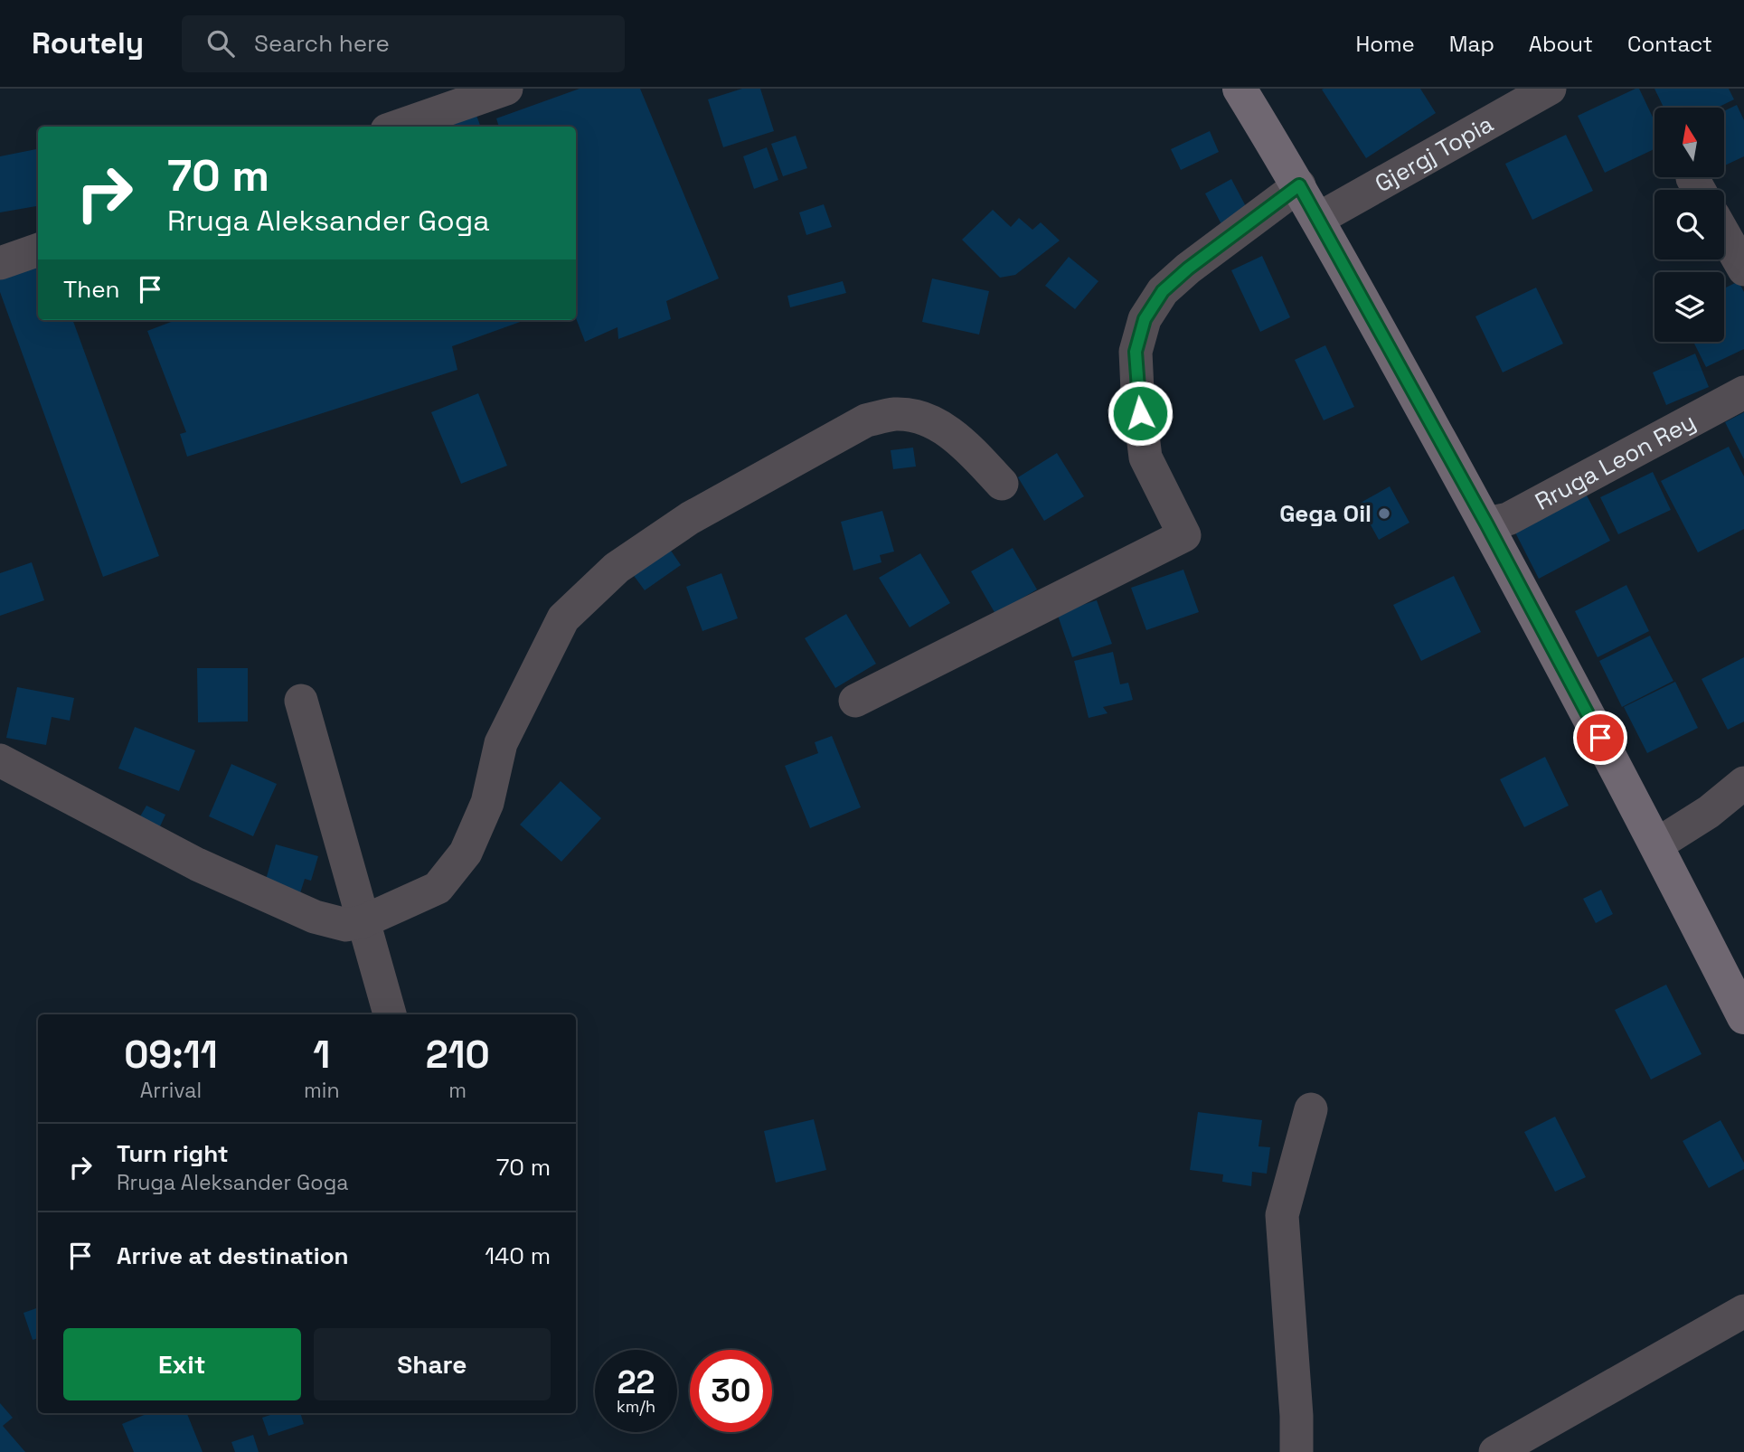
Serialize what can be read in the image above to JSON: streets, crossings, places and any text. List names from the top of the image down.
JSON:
{
  "streets": {
    "street": ["Gjergj Topia", "Rruga Leon Rey"]
  },
  "places": ["Gega Oil"],
  "north": "top",
  "page": {
    "header": "Routely",
    "search": "Search here",
    "nav": [
      "Home",
      "Map",
      "About",
      "Contact"
    ],
    "turn": ["70 m", "Rruga Aleksander Goga"],
    "then": "Then",
    "eta": [
      "09:11",
      "Arrival",
      "1",
      "min",
      "210",
      "m"
    ],
    "list": [
      {
        "name": "Turn right",
        "note": "Rruga Aleksander Goga",
        "value": "70 m"
      },
      {
        "name": "Arrive at destination",
        "value": "140 m"
      }
    ],
    "buttons": ["Exit", "Share"],
    "speed": "22 km/h",
    "limit": "30"
  }
}
